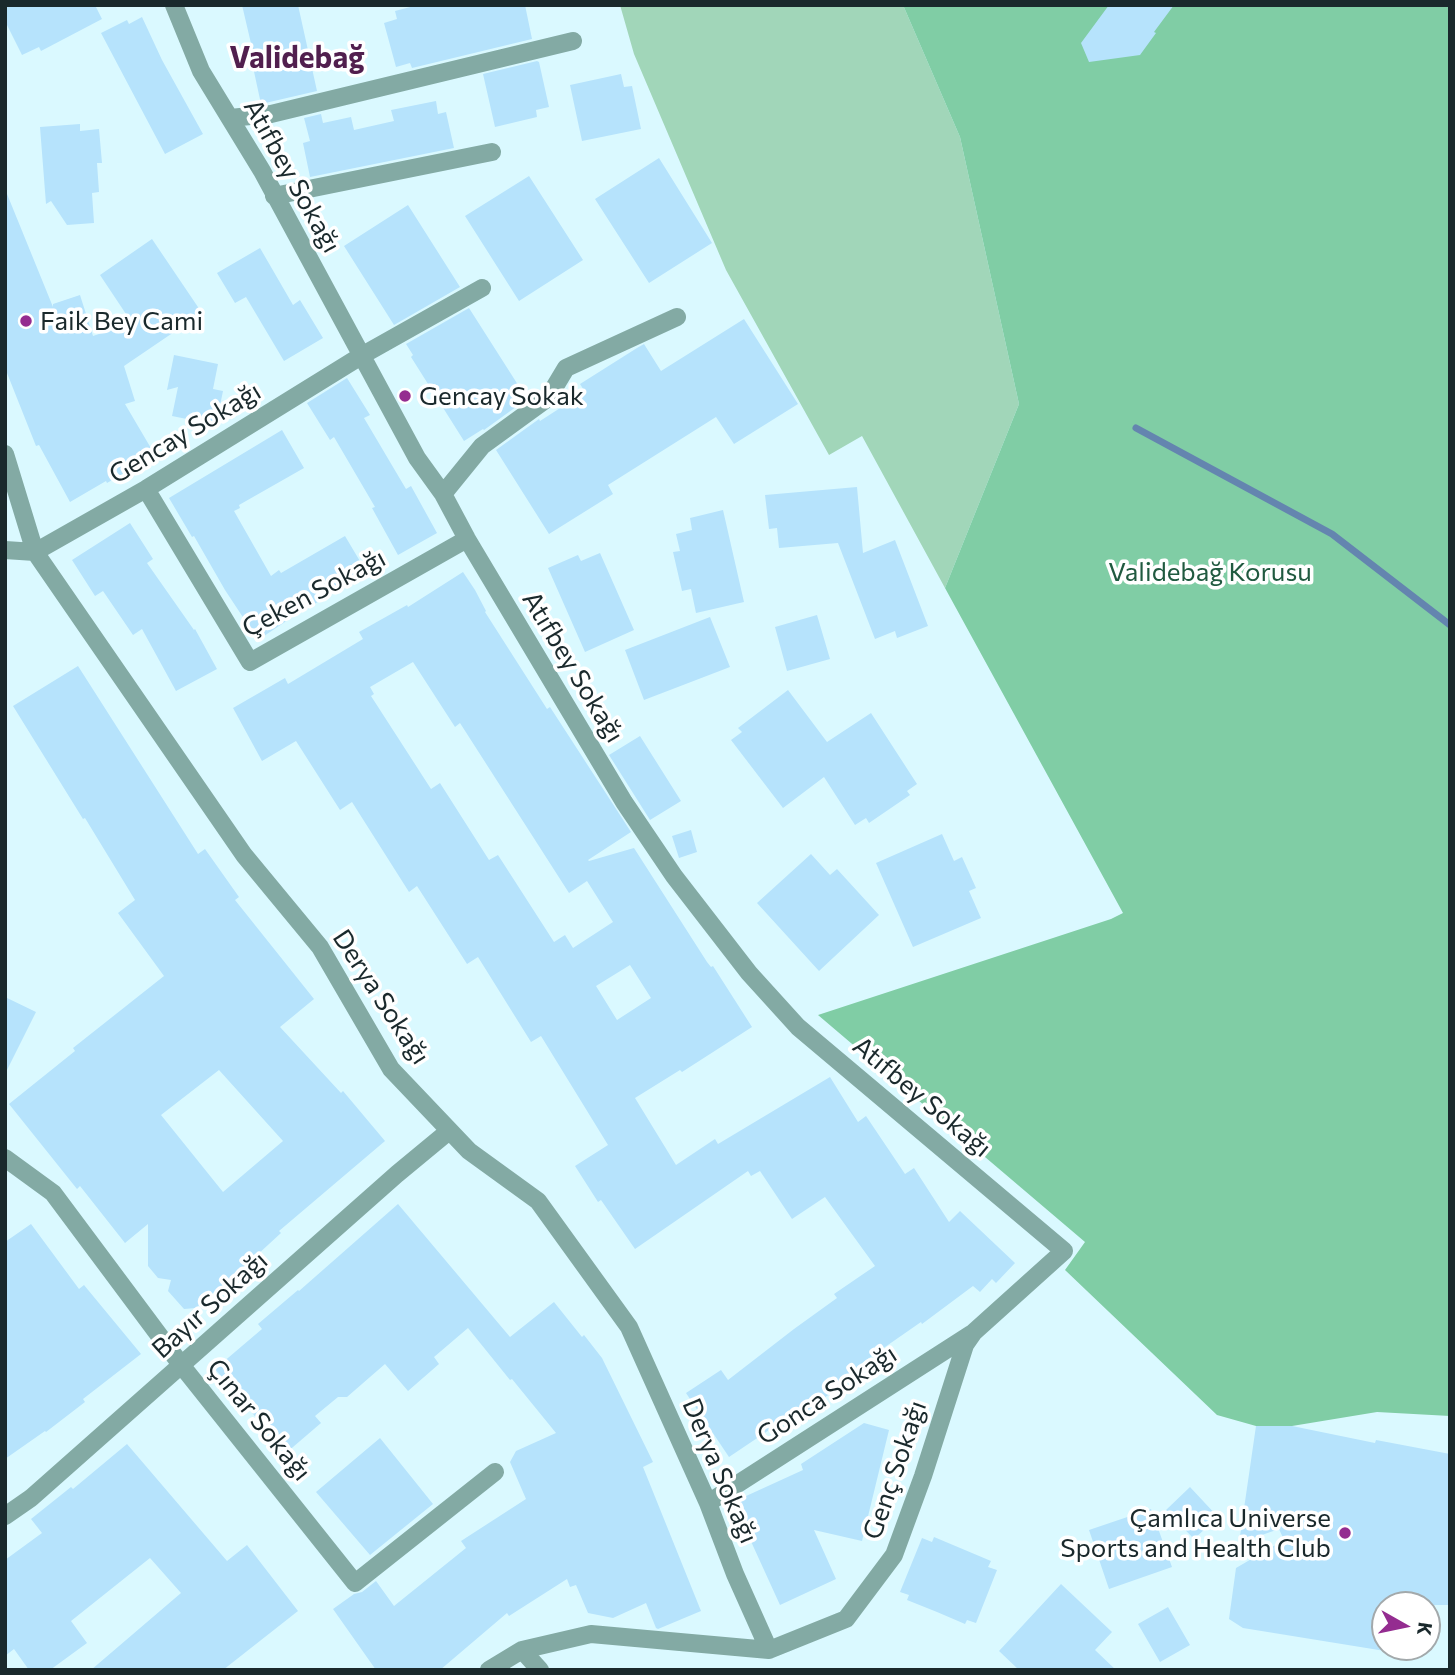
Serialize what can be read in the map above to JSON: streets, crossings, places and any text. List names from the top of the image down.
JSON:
{
  "streets": {
    "street": [
      "Atıfbey Sokağı",
      "Gencay Sokağı",
      "Çeken Sokağı",
      "Derya Sokağı",
      "Bayır Sokağı",
      "Gonca Sokağı",
      "Çınar Sokağı",
      "Genç Sokağı"
    ]
  },
  "crossings": [
    ["Atıfbey Sokağı", "Gencay Sokağı"],
    ["Atıfbey Sokağı", "Çeken Sokağı"],
    ["Atıfbey Sokağı", "Genç Sokağı"],
    ["Gencay Sokağı", "Çeken Sokağı"],
    ["Gencay Sokağı", "Derya Sokağı"],
    ["Derya Sokağı", "Bayır Sokağı"],
    ["Derya Sokağı", "Gonca Sokağı"],
    ["Derya Sokağı", "Genç Sokağı"],
    ["Bayır Sokağı", "Çınar Sokağı"],
    ["Gonca Sokağı", "Genç Sokağı"]
  ],
  "districts": ["Validebağ"],
  "parks": ["Validebağ Korusu"],
  "places": ["Faik Bey Cami", "Gencay Sokak", "Çamlıca Universe Sports and Health Club"],
  "north": "right"
}
